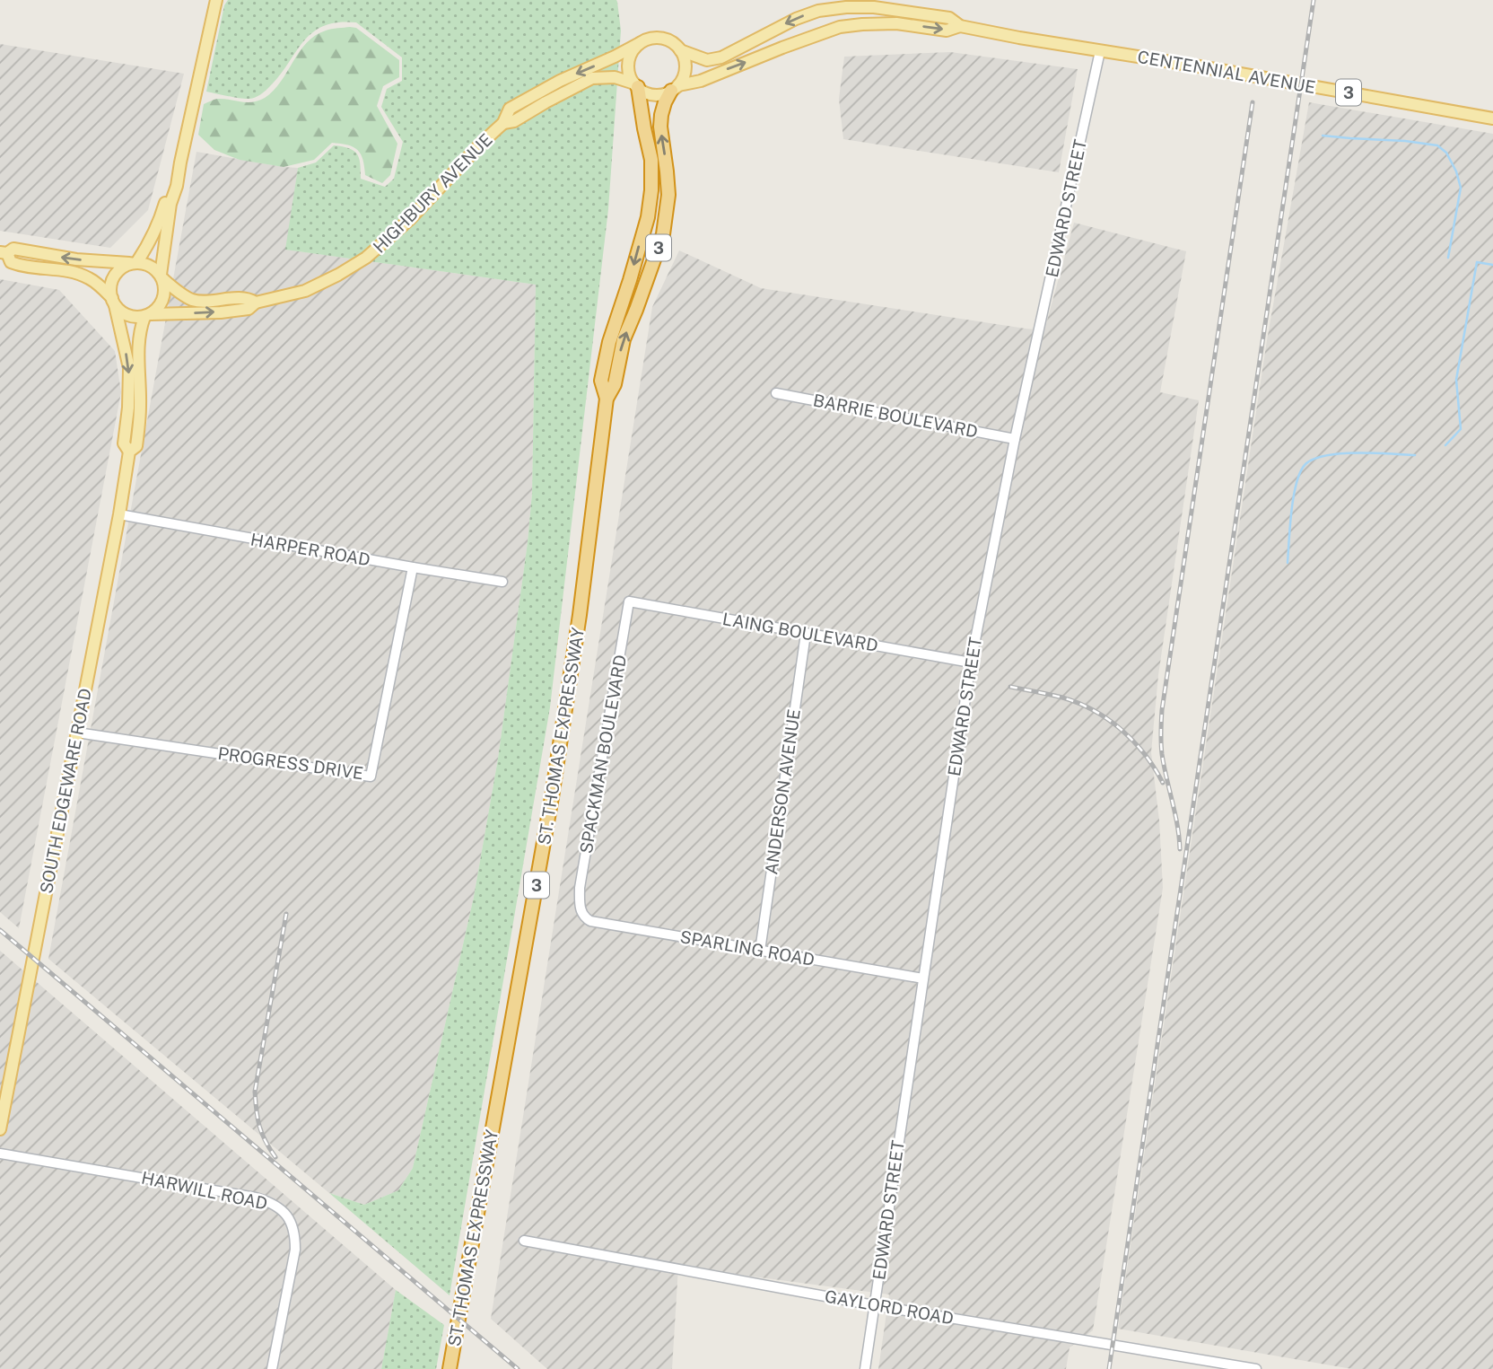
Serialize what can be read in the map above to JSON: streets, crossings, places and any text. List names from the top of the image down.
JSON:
{
  "streets": {
    "highway": ["3", "ST. THOMAS EXPRESSWAY"],
    "main road": ["CENTENNIAL AVENUE", "HIGHBURY AVENUE", "SOUTH EDGEWARE ROAD"],
    "street": [
      "EDWARD STREET",
      "BARRIE BOULEVARD",
      "HARPER ROAD",
      "LAING BOULEVARD",
      "SPACKMAN BOULEVARD",
      "PROGRESS DRIVE",
      "ANDERSON AVENUE",
      "SPARLING ROAD",
      "HARWILL ROAD",
      "GAYLORD ROAD"
    ]
  },
  "crossings": [
    ["CENTENNIAL AVENUE", "HIGHBURY AVENUE"],
    ["CENTENNIAL AVENUE", "EDWARD STREET"],
    ["CENTENNIAL AVENUE", "ST. THOMAS EXPRESSWAY"],
    ["HIGHBURY AVENUE", "ST. THOMAS EXPRESSWAY"],
    ["HIGHBURY AVENUE", "SOUTH EDGEWARE ROAD"],
    ["EDWARD STREET", "BARRIE BOULEVARD"],
    ["EDWARD STREET", "LAING BOULEVARD"],
    ["EDWARD STREET", "SPARLING ROAD"],
    ["EDWARD STREET", "GAYLORD ROAD"],
    ["HARPER ROAD", "PROGRESS DRIVE"],
    ["HARPER ROAD", "SOUTH EDGEWARE ROAD"],
    ["LAING BOULEVARD", "SPACKMAN BOULEVARD"],
    ["LAING BOULEVARD", "ANDERSON AVENUE"],
    ["SPACKMAN BOULEVARD", "SPARLING ROAD"],
    ["PROGRESS DRIVE", "SOUTH EDGEWARE ROAD"],
    ["ANDERSON AVENUE", "SPARLING ROAD"]
  ]
}
